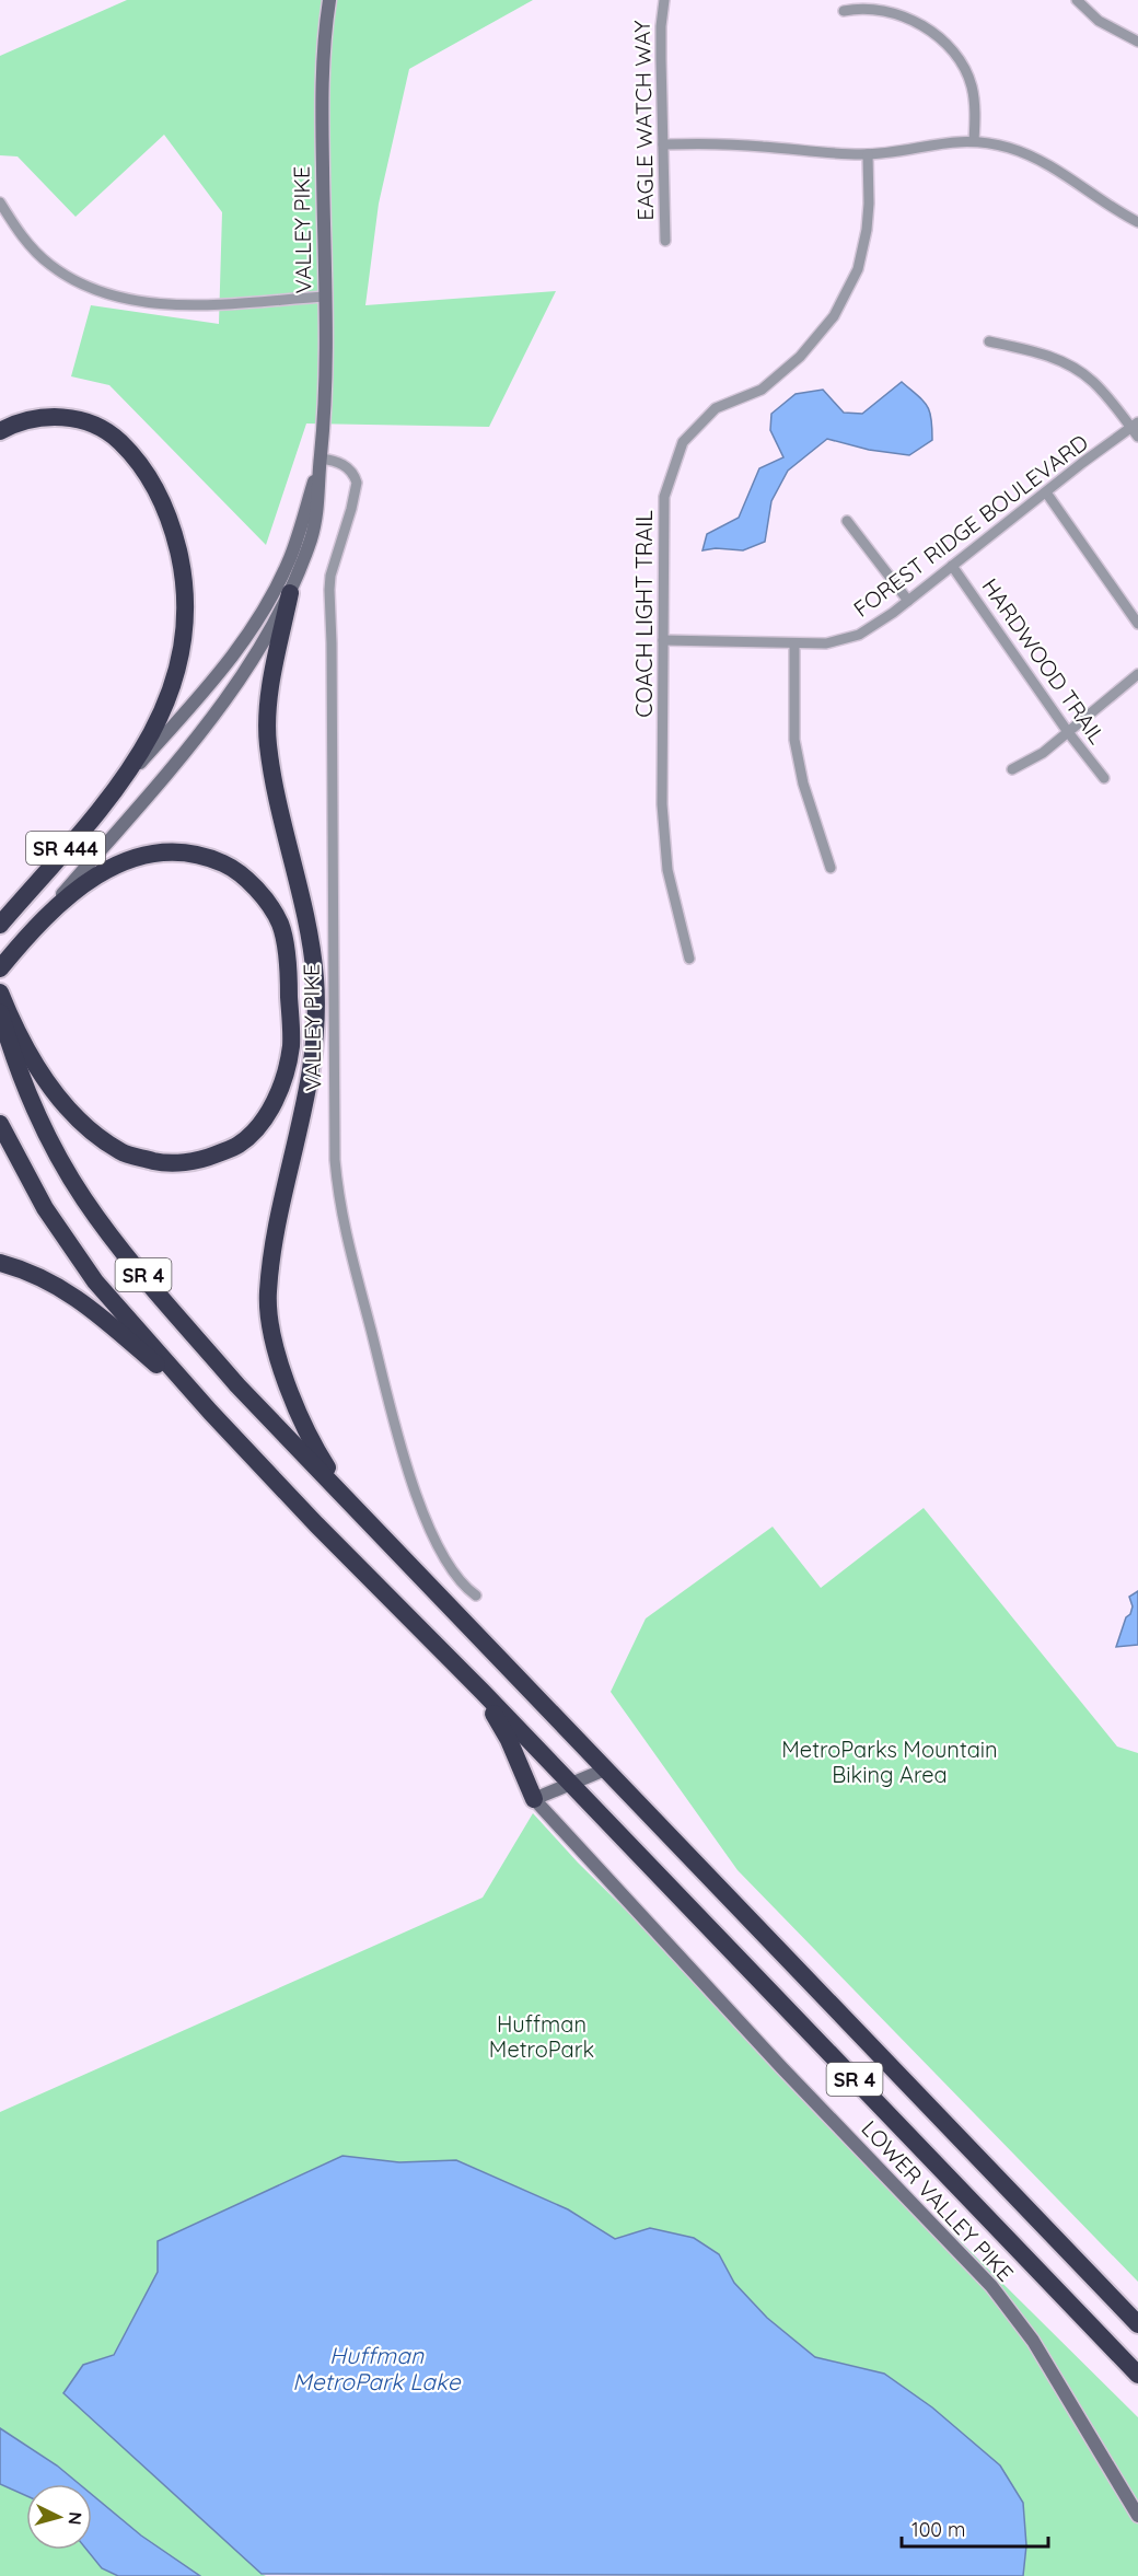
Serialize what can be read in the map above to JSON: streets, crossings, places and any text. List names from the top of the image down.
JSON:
{
  "streets": {
    "highway": ["SR 444", "SR 4"],
    "street": [
      "EAGLE WATCH WAY",
      "VALLEY PIKE",
      "FOREST RIDGE BOULEVARD",
      "COACH LIGHT TRAIL",
      "HARDWOOD TRAIL",
      "LOWER VALLEY PIKE"
    ]
  },
  "crossings": [
    ["VALLEY PIKE", "SR 444"],
    ["FOREST RIDGE BOULEVARD", "COACH LIGHT TRAIL"],
    ["FOREST RIDGE BOULEVARD", "HARDWOOD TRAIL"]
  ],
  "water": ["Huffman MetroPark Lake"],
  "parks": ["MetroParks Mountain Biking Area", "Huffman MetroPark"],
  "scale_bar": "100 m",
  "north": "right"
}
